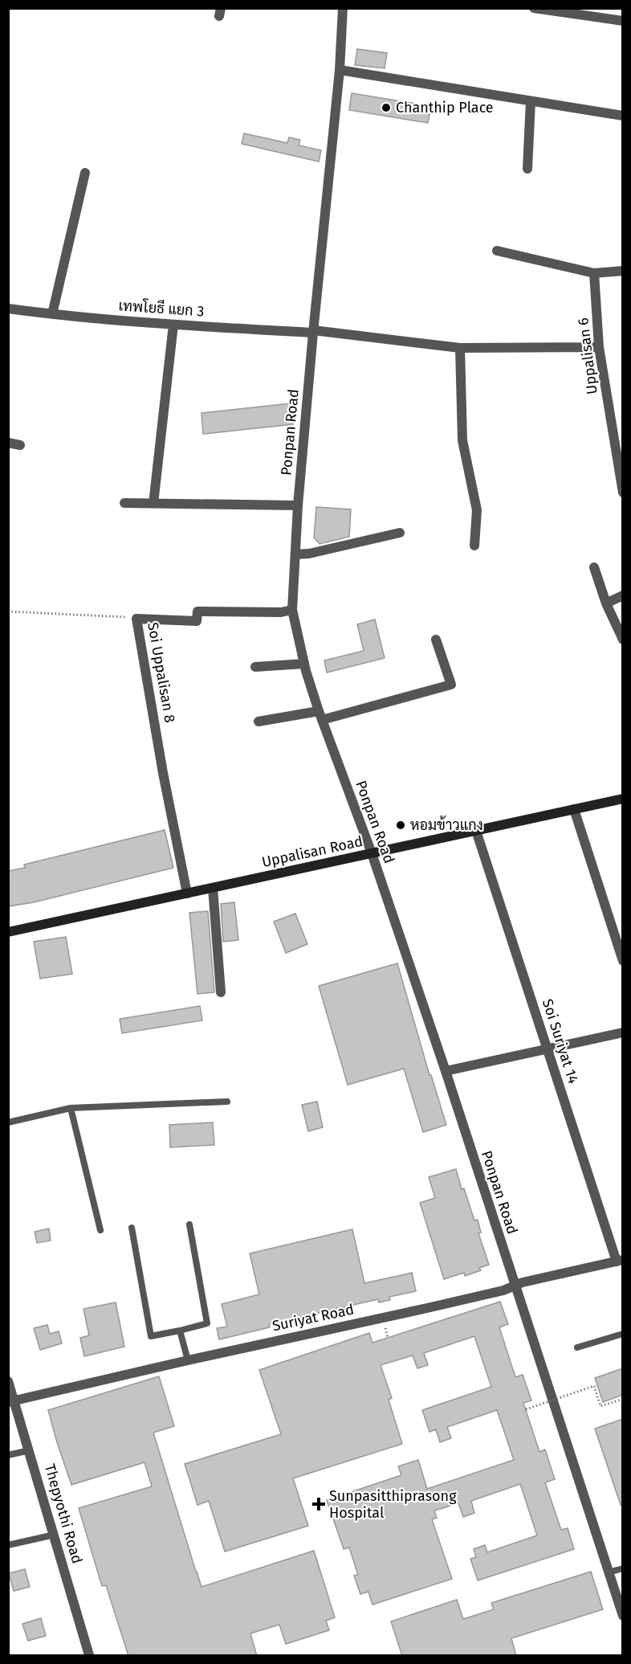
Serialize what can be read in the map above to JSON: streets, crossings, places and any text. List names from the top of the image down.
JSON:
{
  "streets": {
    "main road": ["Uppalisan Road"],
    "street": [
      "เทพโยธี แยก 3",
      "Uppalisan 6",
      "Ponpan Road",
      "Soi Uppalisan 8",
      "Soi Suriyat 14",
      "Suriyat Road",
      "Thepyothi Road"
    ]
  },
  "crossings": [
    ["เทพโยธี แยก 3", "Uppalisan 6"],
    ["เทพโยธี แยก 3", "Ponpan Road"],
    ["Ponpan Road", "Soi Uppalisan 8"],
    ["Ponpan Road", "Uppalisan Road"],
    ["Ponpan Road", "Suriyat Road"],
    ["Soi Uppalisan 8", "Uppalisan Road"],
    ["Uppalisan Road", "Soi Suriyat 14"],
    ["Soi Suriyat 14", "Suriyat Road"],
    ["Suriyat Road", "Thepyothi Road"]
  ],
  "places": {
    "other": ["Chanthip Place", "หอมข้าวแกง"],
    "health": ["Sunpasitthiprasong Hospital"]
  }
}
